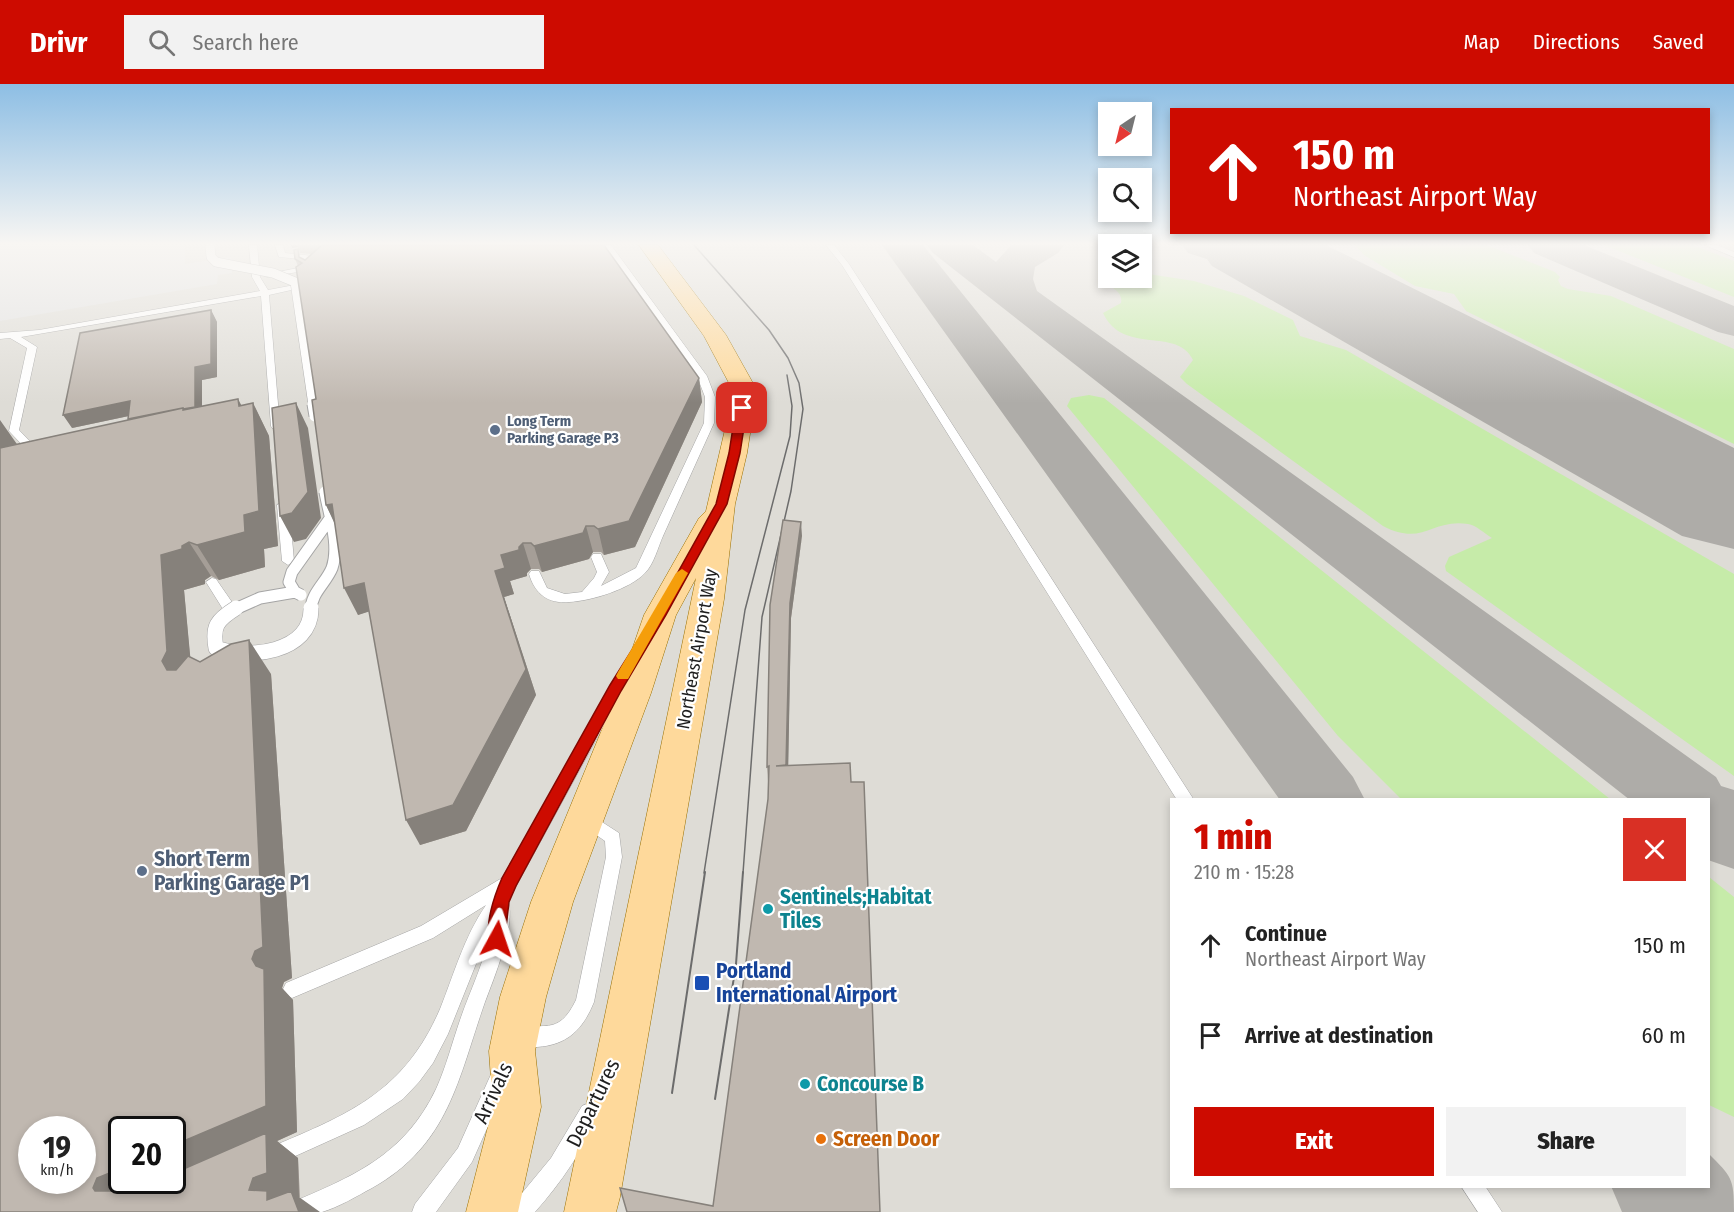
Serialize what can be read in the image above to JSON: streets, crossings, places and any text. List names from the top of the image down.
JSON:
{
  "streets": {
    "main road": ["Northeast Airport Way", "Arrivals", "Departures"]
  },
  "crossings": [
    ["Northeast Airport Way", "Departures"]
  ],
  "places": {
    "other": [
      "Long Term Parking Garage P3",
      "Short Term Parking Garage P1",
      "Sentinels;Habitat Tiles",
      "Concourse B",
      "Screen Door"
    ],
    "transit": ["Portland International Airport"]
  },
  "north": "bottom left",
  "page": {
    "header": "Drivr",
    "search": "Search here",
    "nav": ["Map", "Directions", "Saved"],
    "turn": ["150 m", "Northeast Airport Way"],
    "heading": ["1 min", "210 m · 15:28"],
    "list": [
      {
        "name": "Continue",
        "note": "Northeast Airport Way",
        "value": "150 m"
      },
      {
        "name": "Arrive at destination",
        "value": "60 m"
      }
    ],
    "buttons": ["Exit", "Share"],
    "speed": "19 km/h",
    "limit": "20"
  }
}
